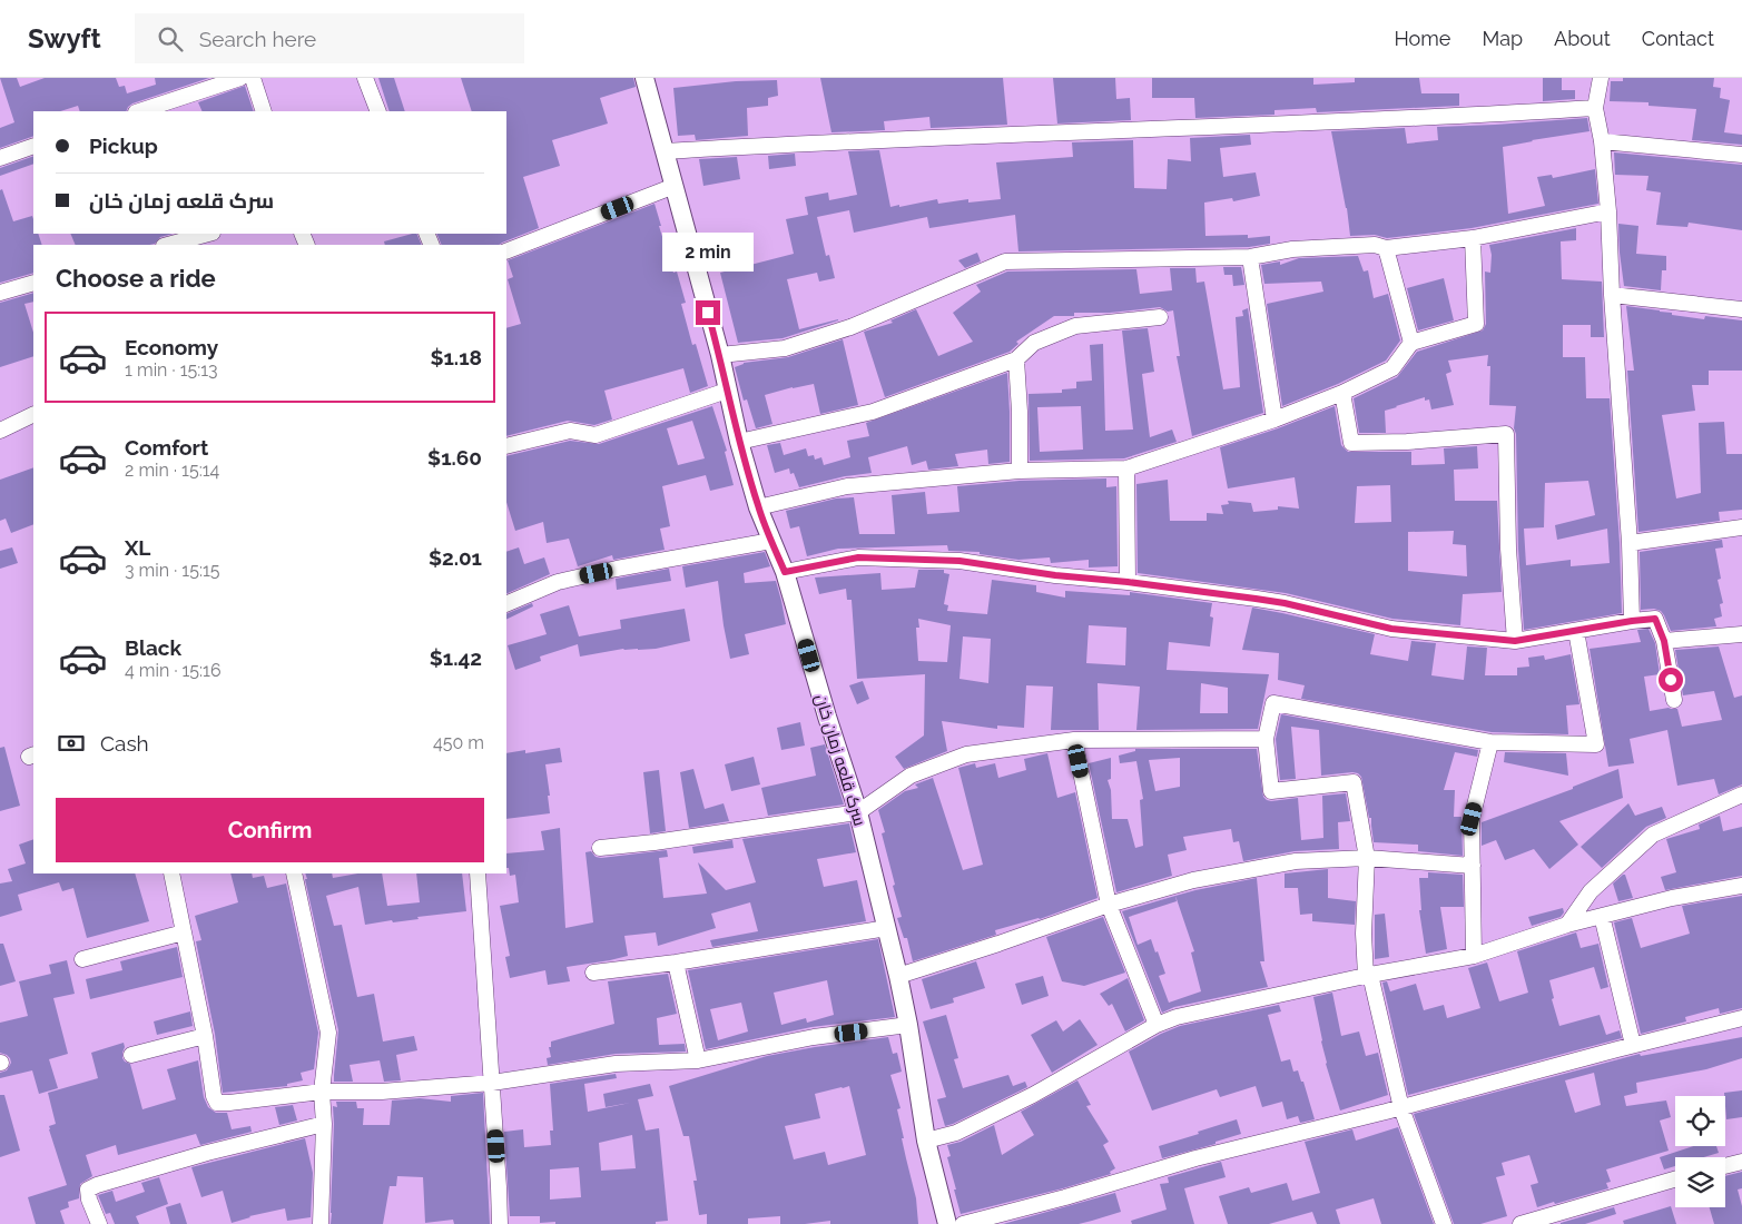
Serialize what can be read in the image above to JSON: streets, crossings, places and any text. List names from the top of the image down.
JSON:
{
  "streets": {
    "street": ["سرک قلعه زمان خان"]
  },
  "page": {
    "header": "Swyft",
    "search": "Search here",
    "nav": [
      "Home",
      "Map",
      "About",
      "Contact"
    ],
    "banner": ["Pickup", "سرک قلعه زمان خان"],
    "bubble": "2 min",
    "heading": "Choose a ride",
    "list": [
      {
        "name": "Economy",
        "note": "1 min · 15:13",
        "value": "$1.18"
      },
      {
        "name": "Comfort",
        "note": "2 min · 15:14",
        "value": "$1.60"
      },
      {
        "name": "XL",
        "note": "3 min · 15:15",
        "value": "$2.01"
      },
      {
        "name": "Black",
        "note": "4 min · 15:16",
        "value": "$1.42"
      }
    ],
    "pay": ["Cash", "450 m"],
    "buttons": "Confirm"
  }
}
